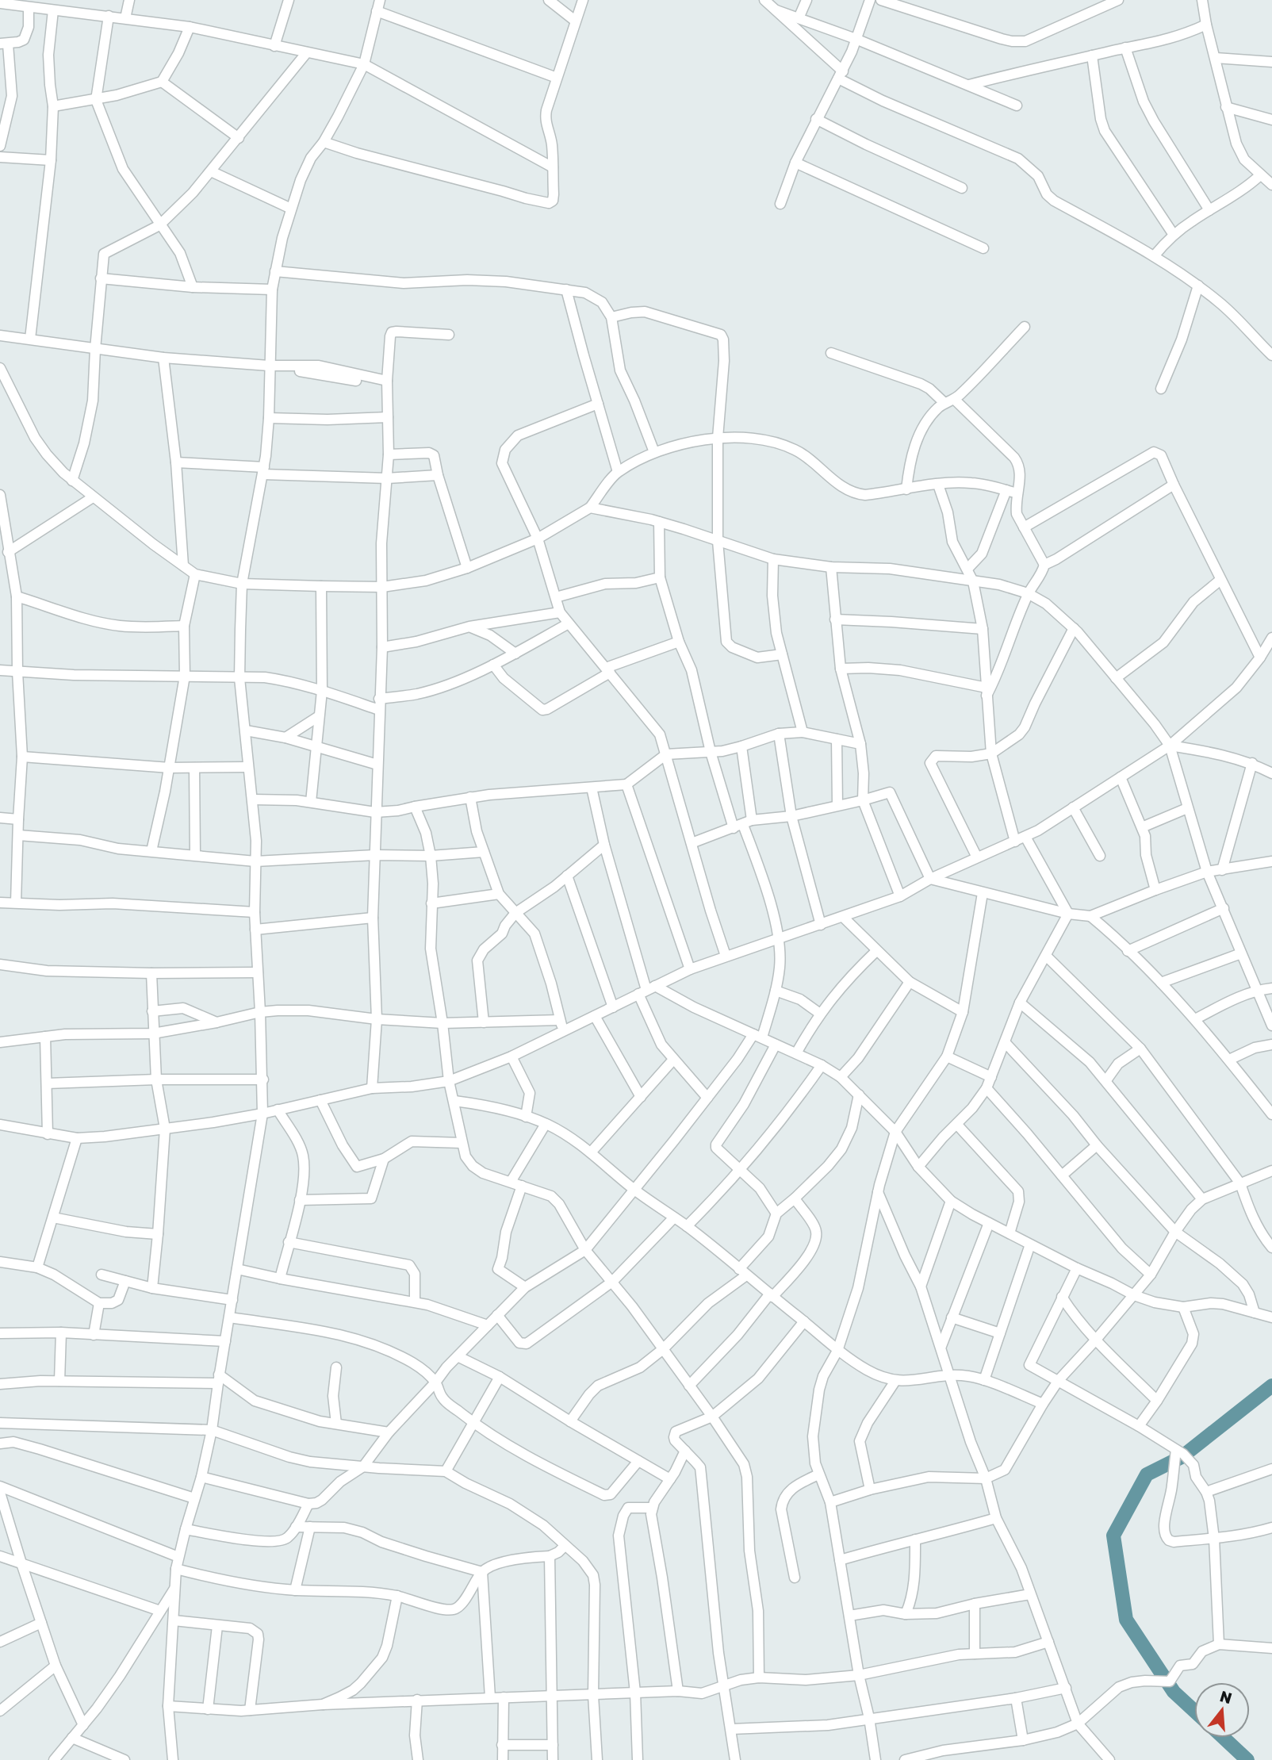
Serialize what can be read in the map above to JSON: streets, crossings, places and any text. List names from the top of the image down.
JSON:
{
  "north": "top"
}
